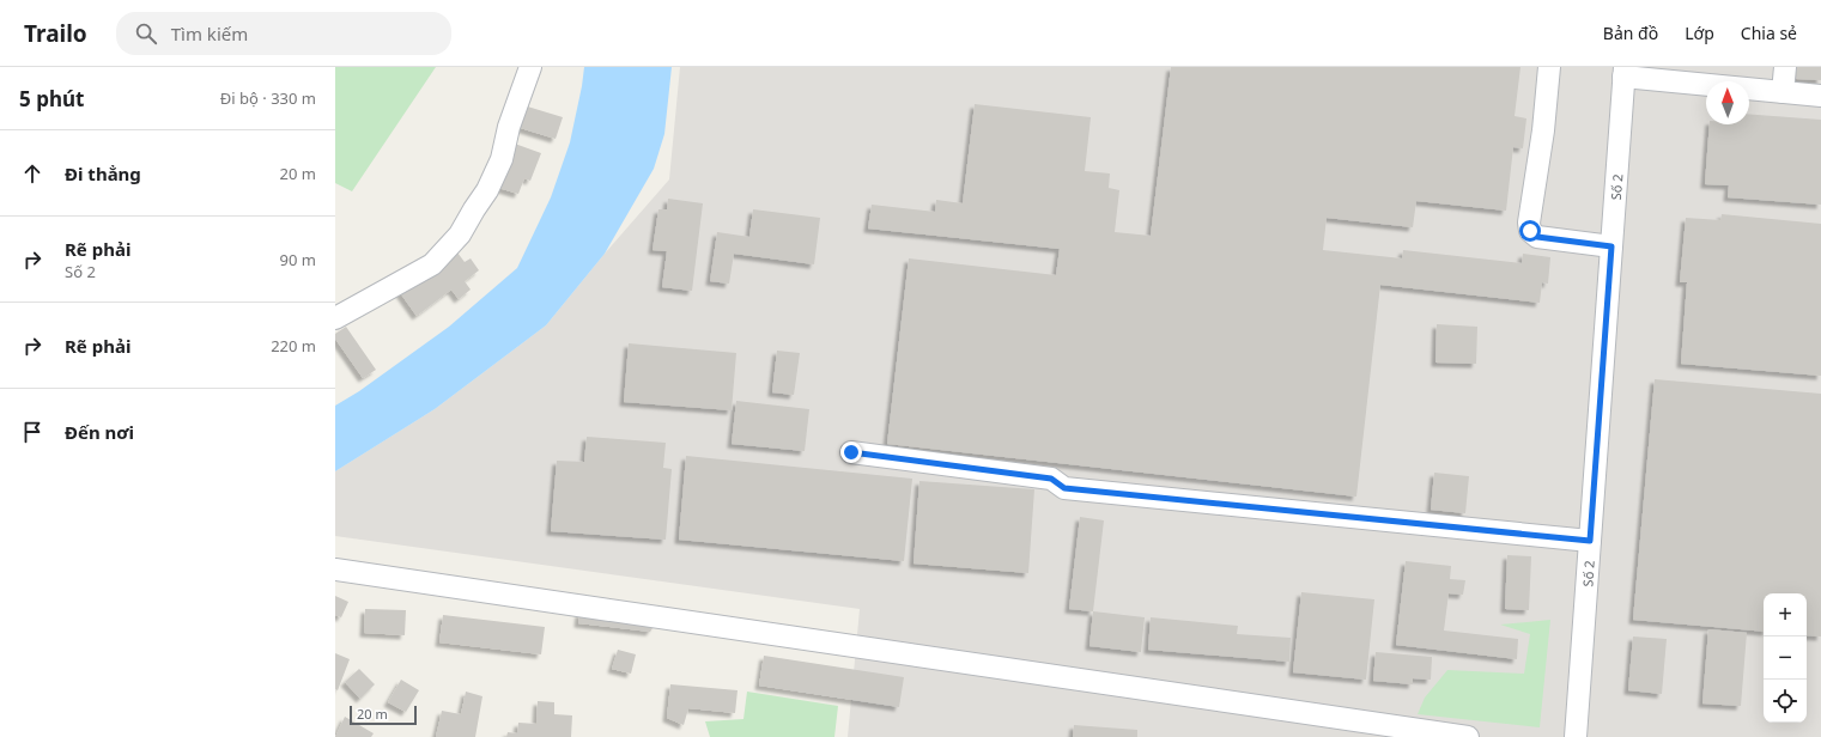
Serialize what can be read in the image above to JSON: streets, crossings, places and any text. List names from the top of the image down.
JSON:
{
  "streets": {
    "street": ["Số 2"]
  },
  "scale_bar": "20 m",
  "north": "top",
  "page": {
    "header": "Trailo",
    "search": "Tìm kiếm",
    "nav": ["Bản đồ", "Lớp", "Chia sẻ"],
    "heading": ["5 phút", "Đi bộ · 330 m"],
    "list": [
      ["Đi thẳng", "20 m"],
      ["Rẽ phải", "Số 2", "90 m"],
      ["Rẽ phải", "220 m"],
      "Đến nơi"
    ],
    "map_buttons": ["+", "−"],
    "scale": "20 m"
  }
}
